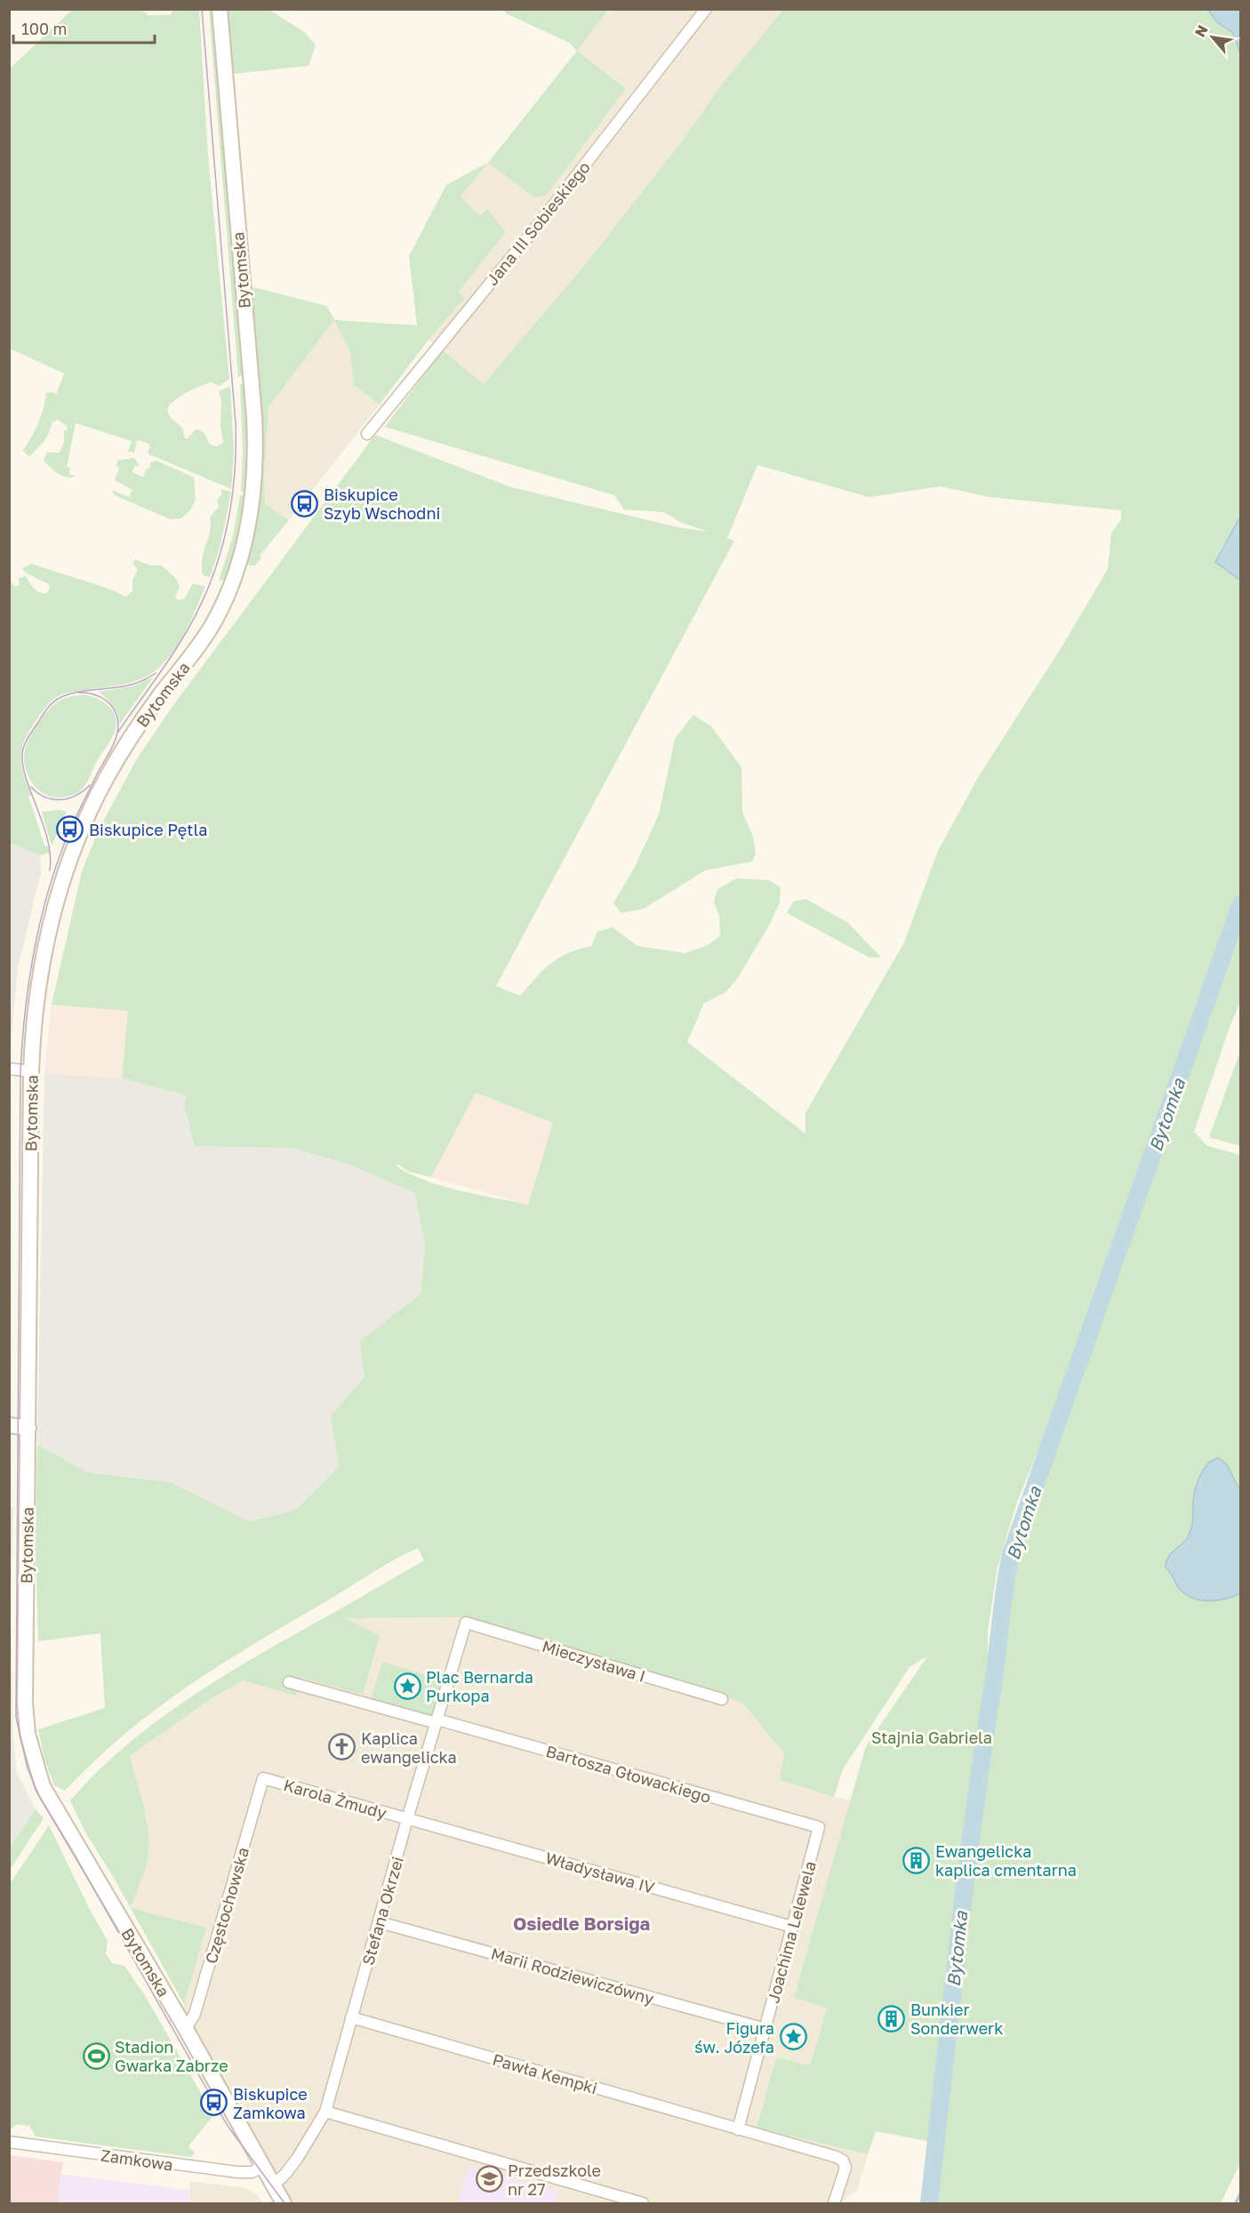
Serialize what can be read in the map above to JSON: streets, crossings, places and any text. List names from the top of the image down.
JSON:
{
  "streets": {
    "street": [
      "Jana III Sobieskiego",
      "Bytomska",
      "Mieczysława I",
      "Bartosza Głowackiego",
      "Karola Żmudy",
      "Władysława IV",
      "Częstochowska",
      "Stefana Okrzei",
      "Joachima Lelewela",
      "Marii Rodziewiczówny",
      "Pawła Kempki",
      "Zamkowa"
    ]
  },
  "crossings": [
    ["Bytomska", "Częstochowska"],
    ["Bytomska", "Stefana Okrzei"],
    ["Bytomska", "Zamkowa"],
    ["Mieczysława I", "Stefana Okrzei"],
    ["Bartosza Głowackiego", "Stefana Okrzei"],
    ["Bartosza Głowackiego", "Joachima Lelewela"],
    ["Karola Żmudy", "Władysława IV"],
    ["Karola Żmudy", "Częstochowska"],
    ["Karola Żmudy", "Stefana Okrzei"],
    ["Władysława IV", "Stefana Okrzei"],
    ["Władysława IV", "Joachima Lelewela"],
    ["Stefana Okrzei", "Marii Rodziewiczówny"],
    ["Stefana Okrzei", "Pawła Kempki"],
    ["Joachima Lelewela", "Marii Rodziewiczówny"],
    ["Joachima Lelewela", "Pawła Kempki"]
  ],
  "districts": ["Osiedle Borsiga"],
  "water": ["Bytomka"],
  "parks": ["Stajnia Gabriela"],
  "places": {
    "bus stop": ["Biskupice Szyb Wschodni", "Biskupice Pętla", "Biskupice Zamkowa"],
    "place": ["Plac Bernarda Purkopa", "Figura św. Józefa"],
    "church": ["Kaplica ewangelicka"],
    "building": ["Ewangelicka kaplica cmentarna", "Bunkier Sonderwerk"],
    "sports": ["Stadion Gwarka Zabrze"],
    "school or university": ["Przedszkole nr 27"]
  },
  "scale_bar": "100 m",
  "north": "top left"
}
